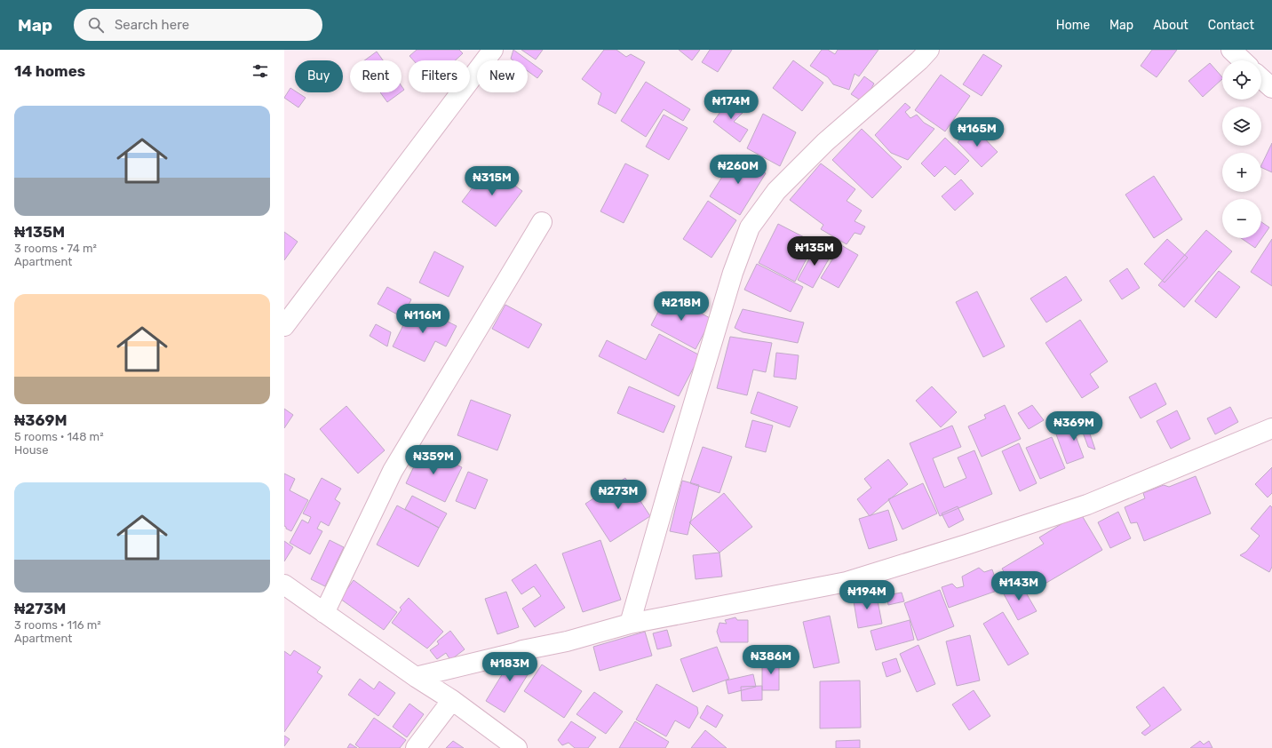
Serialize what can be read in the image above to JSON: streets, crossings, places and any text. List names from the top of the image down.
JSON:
{
  "page": {
    "header": "Map",
    "search": "Search here",
    "nav": [
      "Home",
      "Map",
      "About",
      "Contact"
    ],
    "heading": "14 homes",
    "map_buttons": ["+", "−"],
    "chip": [
      "Buy",
      "Rent",
      "Filters",
      "New"
    ],
    "price": [
      "₦174M",
      "₦165M",
      "₦260M",
      "₦315M",
      "₦135M",
      "₦218M",
      "₦116M",
      "₦369M",
      "₦359M",
      "₦273M",
      "₦143M",
      "₦194M",
      "₦386M",
      "₦183M"
    ],
    "list": [
      {
        "name": "₦135M",
        "note": "3 rooms · 74 m² · Apartment"
      },
      {
        "name": "₦369M",
        "note": "5 rooms · 148 m² · House"
      },
      {
        "name": "₦273M",
        "note": "3 rooms · 116 m² · Apartment"
      }
    ]
  }
}
